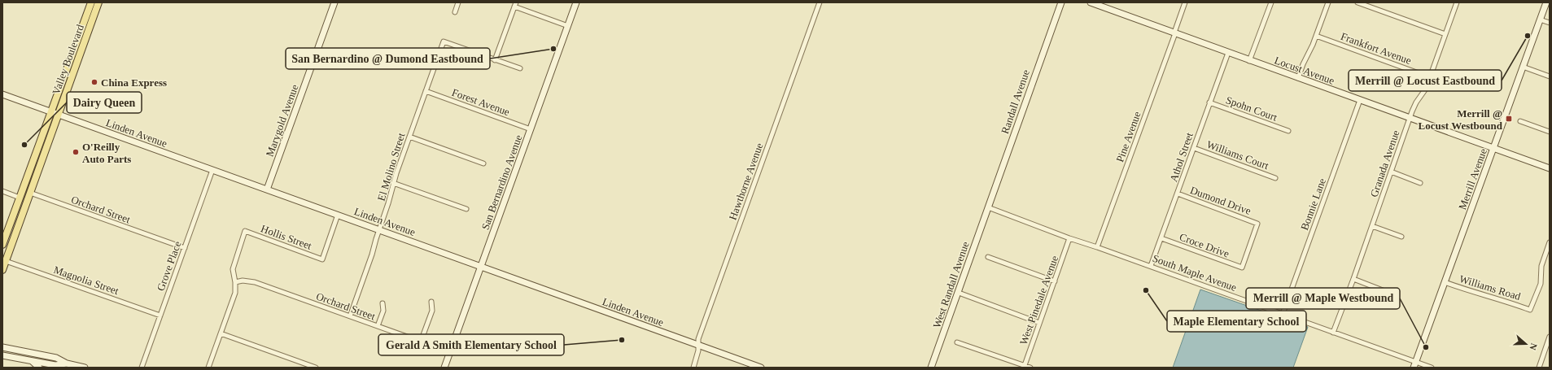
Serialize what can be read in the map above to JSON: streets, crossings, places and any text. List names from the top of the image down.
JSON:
{
  "streets": {
    "main road": ["Valley Boulevard"],
    "street": [
      "Frankfort Avenue",
      "Locust Avenue",
      "Forest Avenue",
      "Randall Avenue",
      "Spohn Court",
      "Marygold Avenue",
      "Linden Avenue",
      "Pine Avenue",
      "Williams Court",
      "Athol Street",
      "Granada Avenue",
      "El Molino Street",
      "Merrill Avenue",
      "Hawthorne Avenue",
      "San Bernardino Avenue",
      "Dumond Drive",
      "Bonnie Lane",
      "Orchard Street",
      "Hollis Street",
      "Croce Drive",
      "Grove Place",
      "South Maple Avenue",
      "Magnolia Street",
      "West Randall Avenue",
      "Williams Road",
      "West Pinedale Avenue"
    ]
  },
  "crossings": [
    ["Frankfort Avenue", "Granada Avenue"],
    ["Valley Boulevard", "Linden Avenue"],
    ["Valley Boulevard", "Orchard Street"],
    ["Valley Boulevard", "Magnolia Street"],
    ["Locust Avenue", "Pine Avenue"],
    ["Locust Avenue", "Athol Street"],
    ["Locust Avenue", "Granada Avenue"],
    ["Locust Avenue", "Merrill Avenue"],
    ["Locust Avenue", "Bonnie Lane"],
    ["Forest Avenue", "El Molino Street"],
    ["Forest Avenue", "San Bernardino Avenue"],
    ["Randall Avenue", "South Maple Avenue"],
    ["Randall Avenue", "West Randall Avenue"],
    ["Spohn Court", "Athol Street"],
    ["Marygold Avenue", "Linden Avenue"],
    ["Linden Avenue", "El Molino Street"],
    ["Linden Avenue", "Hawthorne Avenue"],
    ["Linden Avenue", "San Bernardino Avenue"],
    ["Linden Avenue", "Hollis Street"],
    ["Linden Avenue", "Grove Place"],
    ["Pine Avenue", "South Maple Avenue"],
    ["Williams Court", "Athol Street"],
    ["Athol Street", "Dumond Drive"],
    ["Athol Street", "Croce Drive"],
    ["Athol Street", "South Maple Avenue"],
    ["Granada Avenue", "South Maple Avenue"],
    ["El Molino Street", "Orchard Street"],
    ["Merrill Avenue", "South Maple Avenue"],
    ["Merrill Avenue", "Williams Road"],
    ["San Bernardino Avenue", "Orchard Street"],
    ["Dumond Drive", "Croce Drive"],
    ["Bonnie Lane", "South Maple Avenue"],
    ["Orchard Street", "Hollis Street"],
    ["Orchard Street", "Grove Place"],
    ["Grove Place", "Magnolia Street"],
    ["South Maple Avenue", "West Randall Avenue"],
    ["South Maple Avenue", "West Pinedale Avenue"]
  ],
  "places": {
    "other": [
      "Merrill @ Locust Eastbound",
      "San Bernardino @ Dumond Eastbound",
      "China Express",
      "Dairy Queen",
      "O'Reilly Auto Parts",
      "Maple Elementary School",
      "Gerald A Smith Elementary School",
      "Merrill @ Maple Westbound"
    ],
    "transit": ["Merrill @ Locust Westbound"]
  },
  "north": "right"
}
